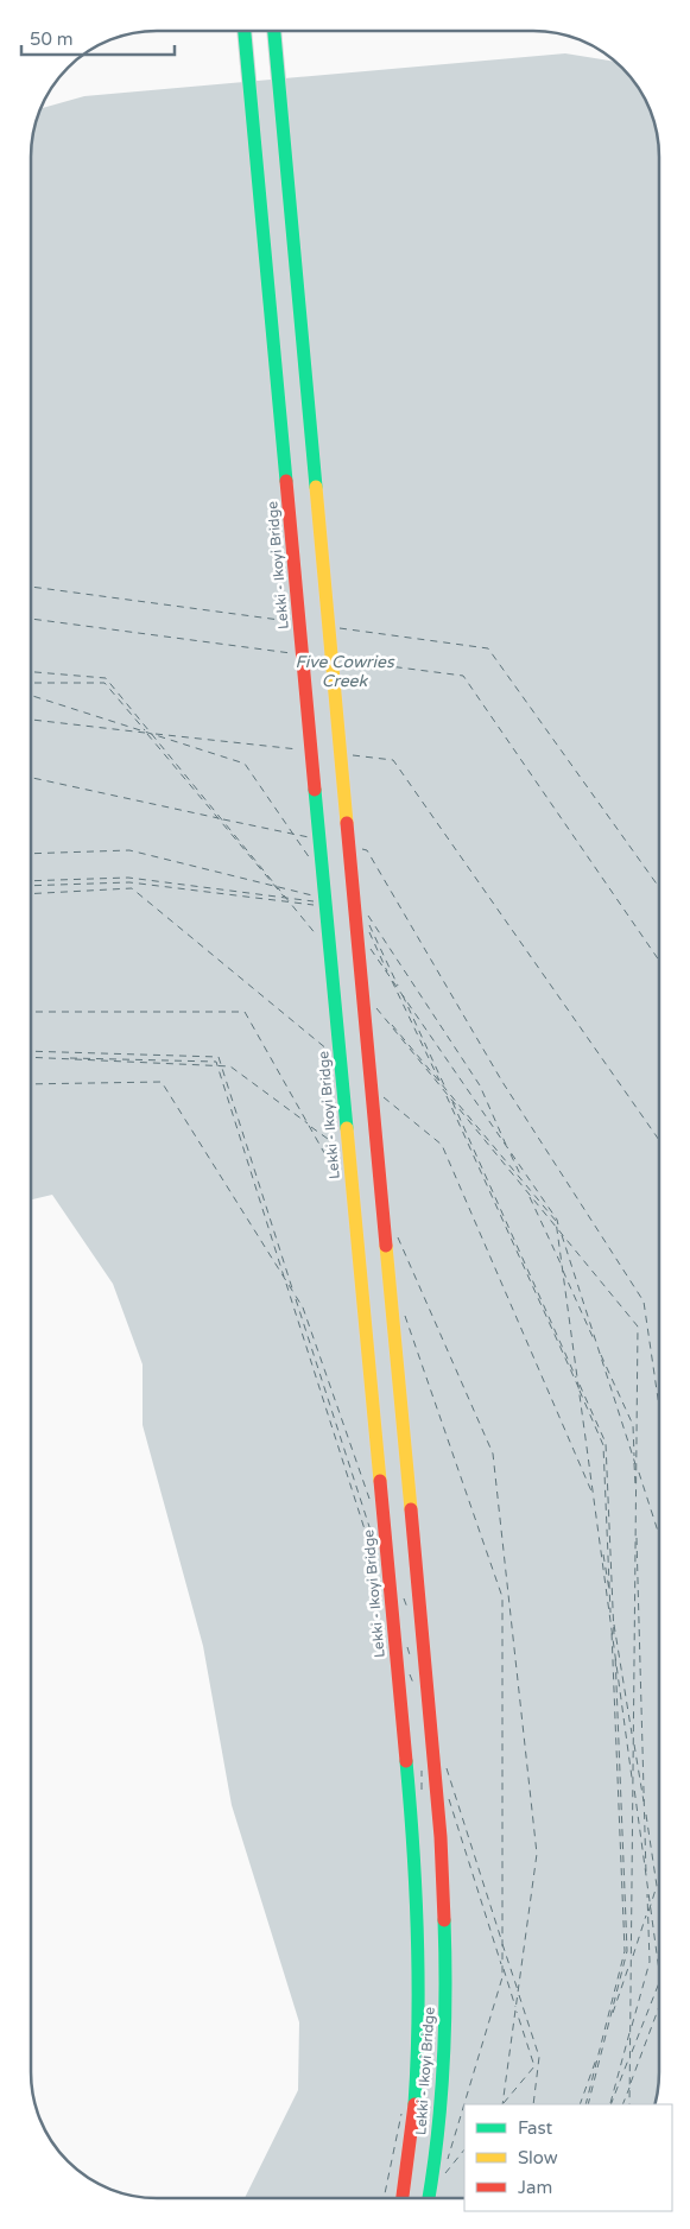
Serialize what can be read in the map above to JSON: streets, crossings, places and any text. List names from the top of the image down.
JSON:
{
  "streets": {
    "main road": ["Lekki - Ikoyi Bridge"]
  },
  "water": ["Five Cowries Creek"],
  "legend": ["Fast", "Slow", "Jam"],
  "scale_bar": "50 m"
}
